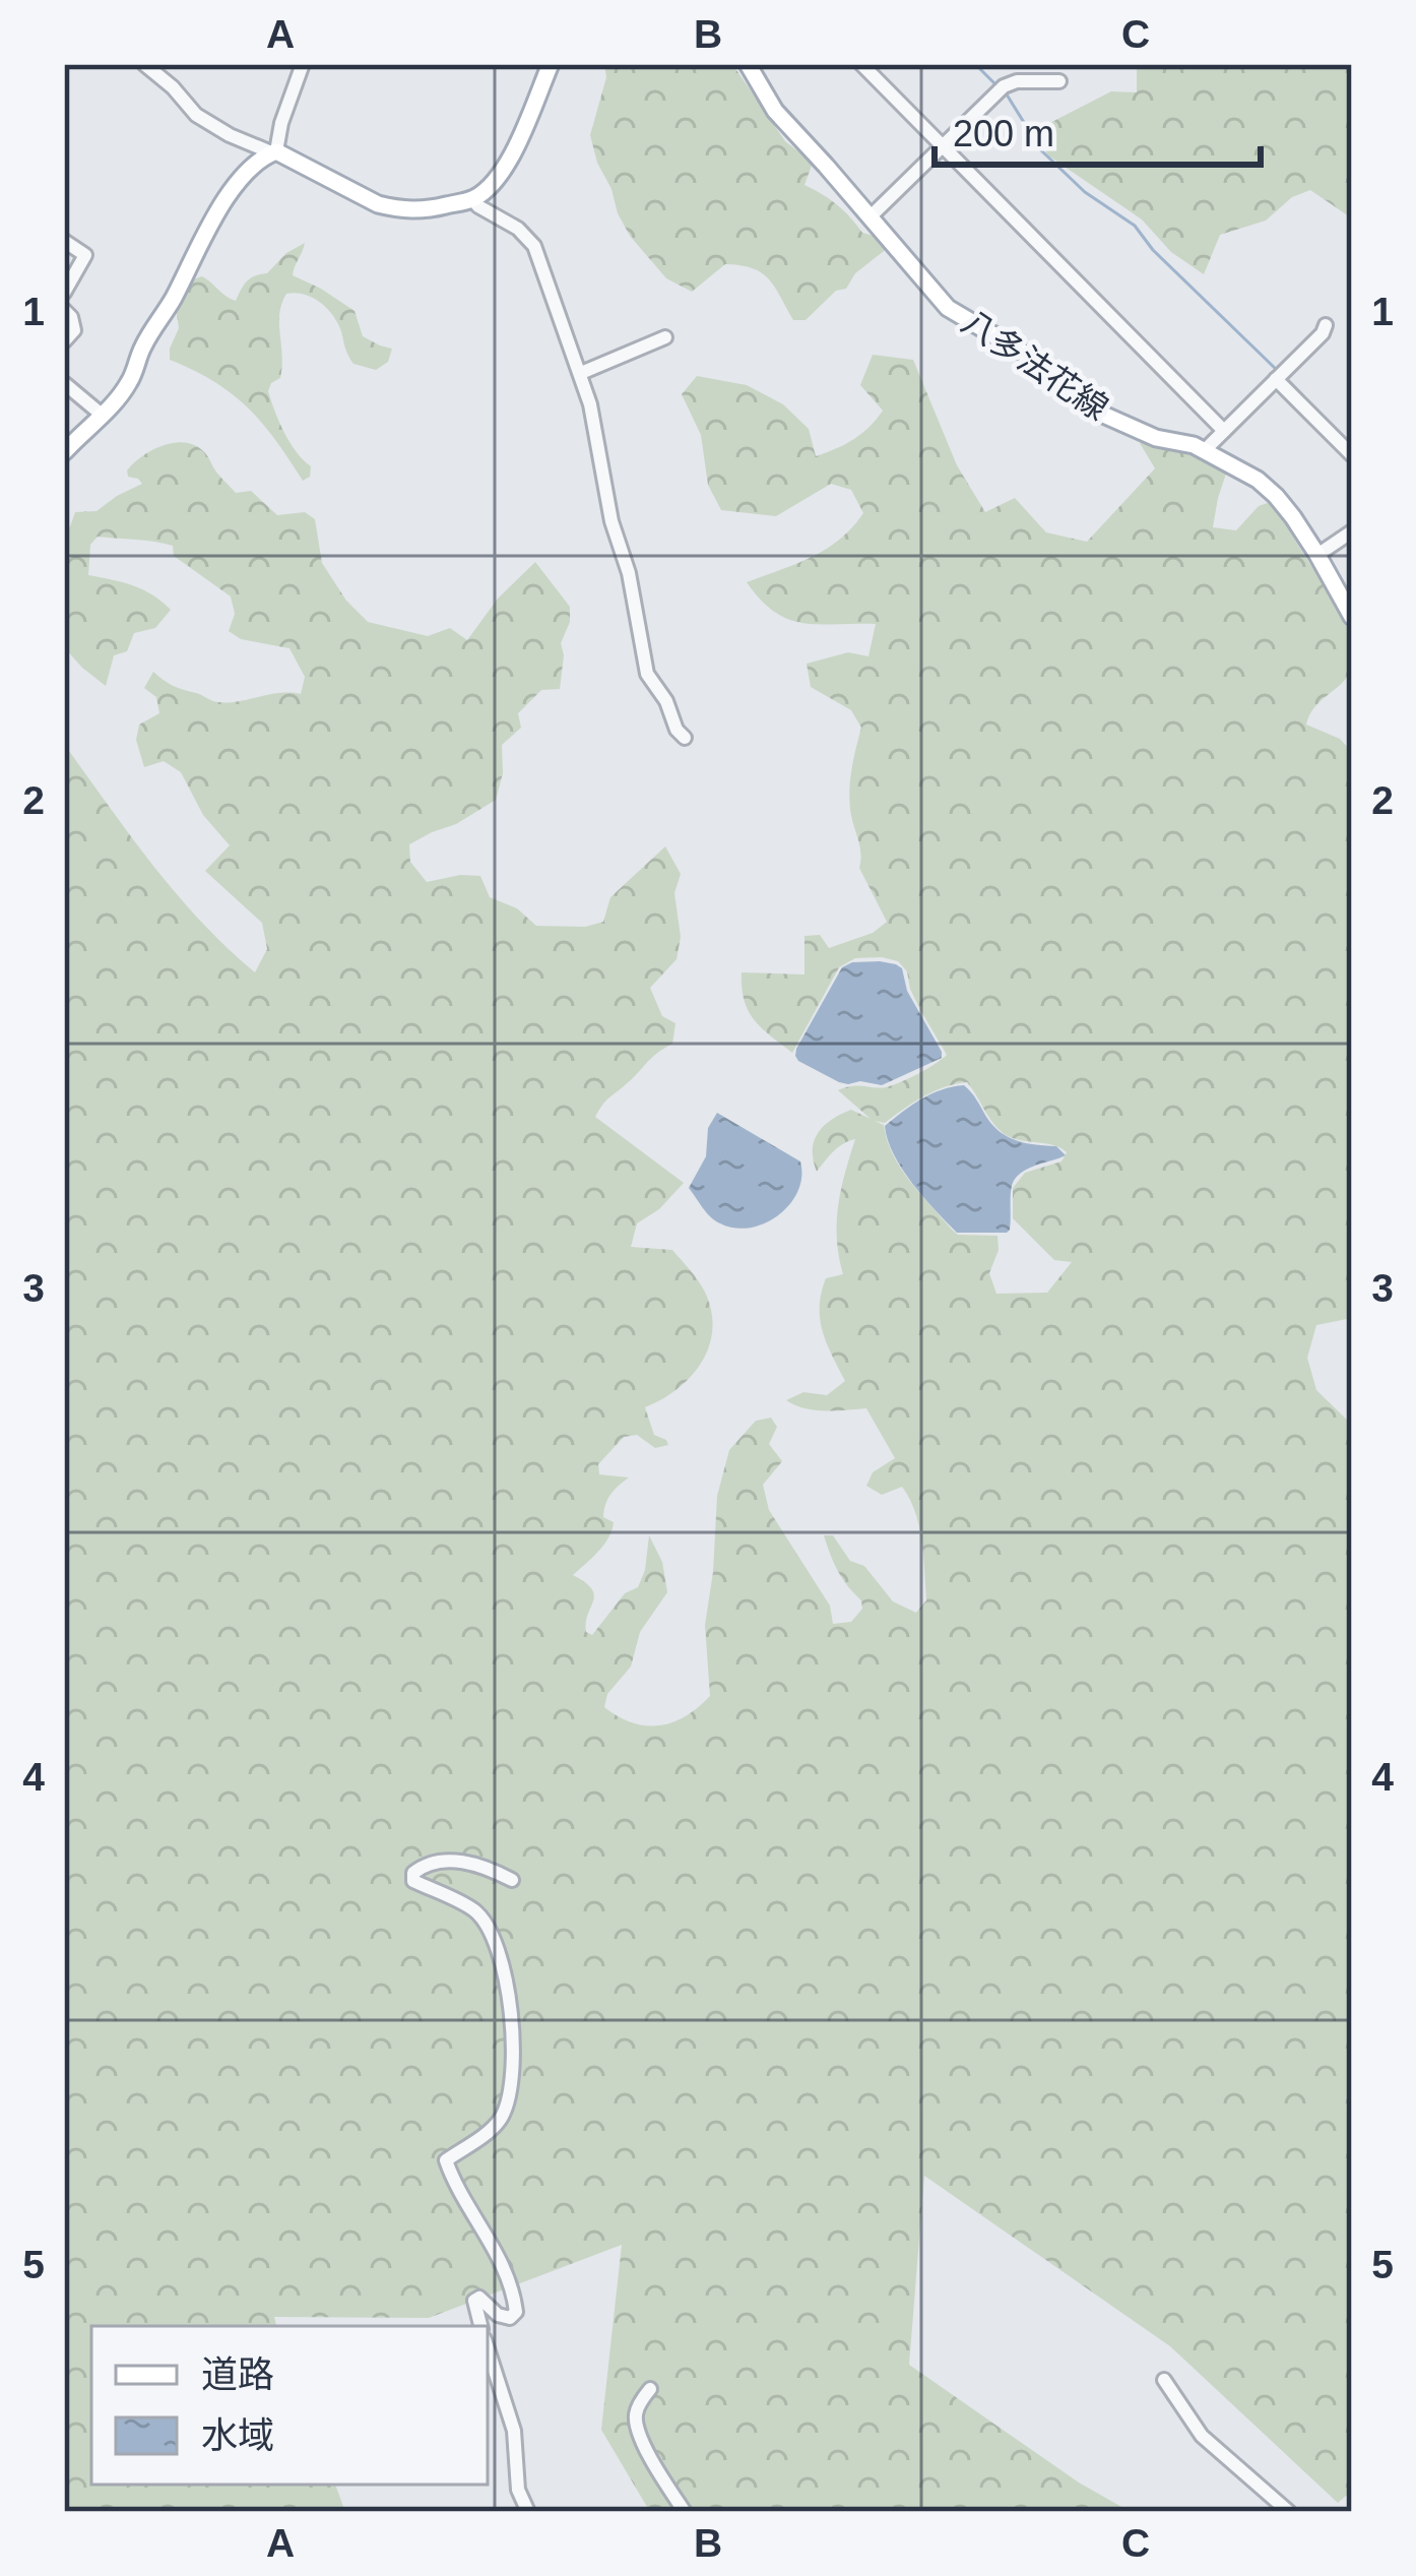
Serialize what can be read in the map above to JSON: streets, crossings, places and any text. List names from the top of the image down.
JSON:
{
  "streets": {
    "main road": ["八多法花線"]
  },
  "legend": ["道路", "水域"],
  "scale_bar": "200 m",
  "grid": {
    "columns": ["A", "B", "C"],
    "rows": [
      "1",
      "2",
      "3",
      "4",
      "5"
    ]
  }
}
